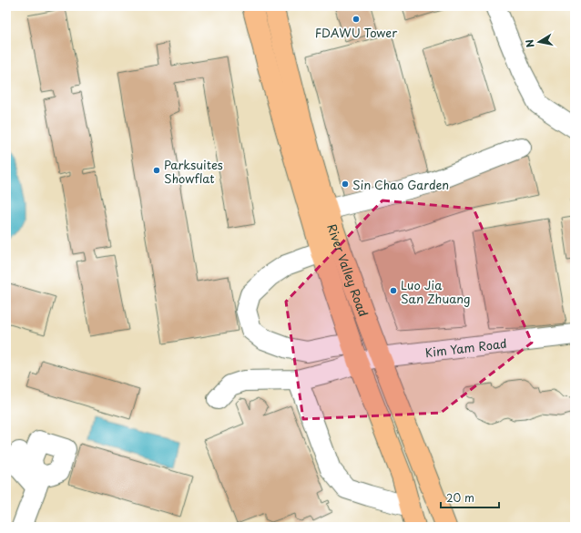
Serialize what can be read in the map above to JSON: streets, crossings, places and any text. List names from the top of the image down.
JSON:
{
  "streets": {
    "main road": ["River Valley Road"],
    "street": ["Kim Yam Road"]
  },
  "crossings": [
    ["River Valley Road", "Kim Yam Road"]
  ],
  "places": [
    "FDAWU Tower",
    "Parksuites Showflat",
    "Sin Chao Garden",
    "Luo Jia San Zhuang"
  ],
  "scale_bar": "20 m",
  "north": "left"
}
